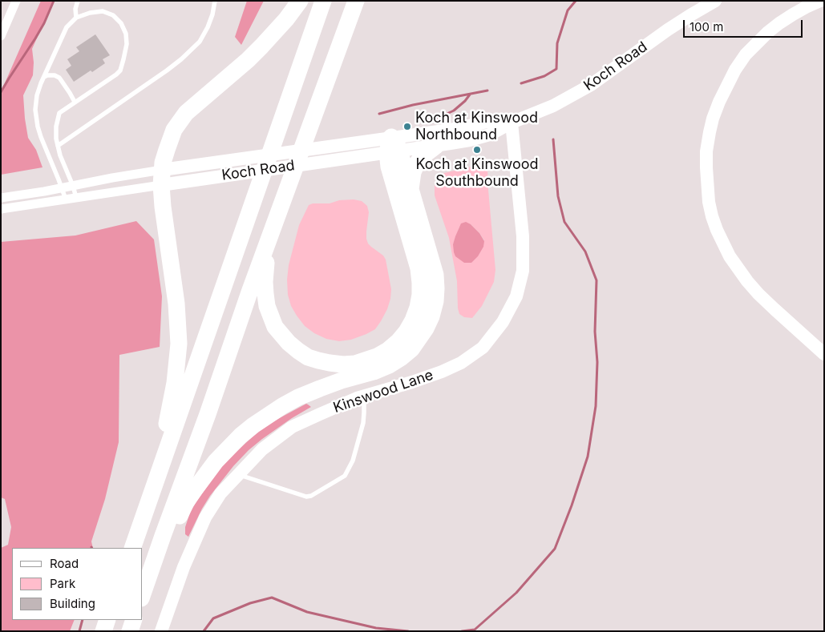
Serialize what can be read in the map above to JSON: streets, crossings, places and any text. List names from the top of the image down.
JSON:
{
  "streets": {
    "street": ["Koch Road", "Kinswood Lane"]
  },
  "crossings": [
    ["Koch Road", "Kinswood Lane"]
  ],
  "places": ["Koch at Kinswood Northbound", "Koch at Kinswood Southbound"],
  "legend": ["Road", "Park", "Building"],
  "scale_bar": "100 m"
}
